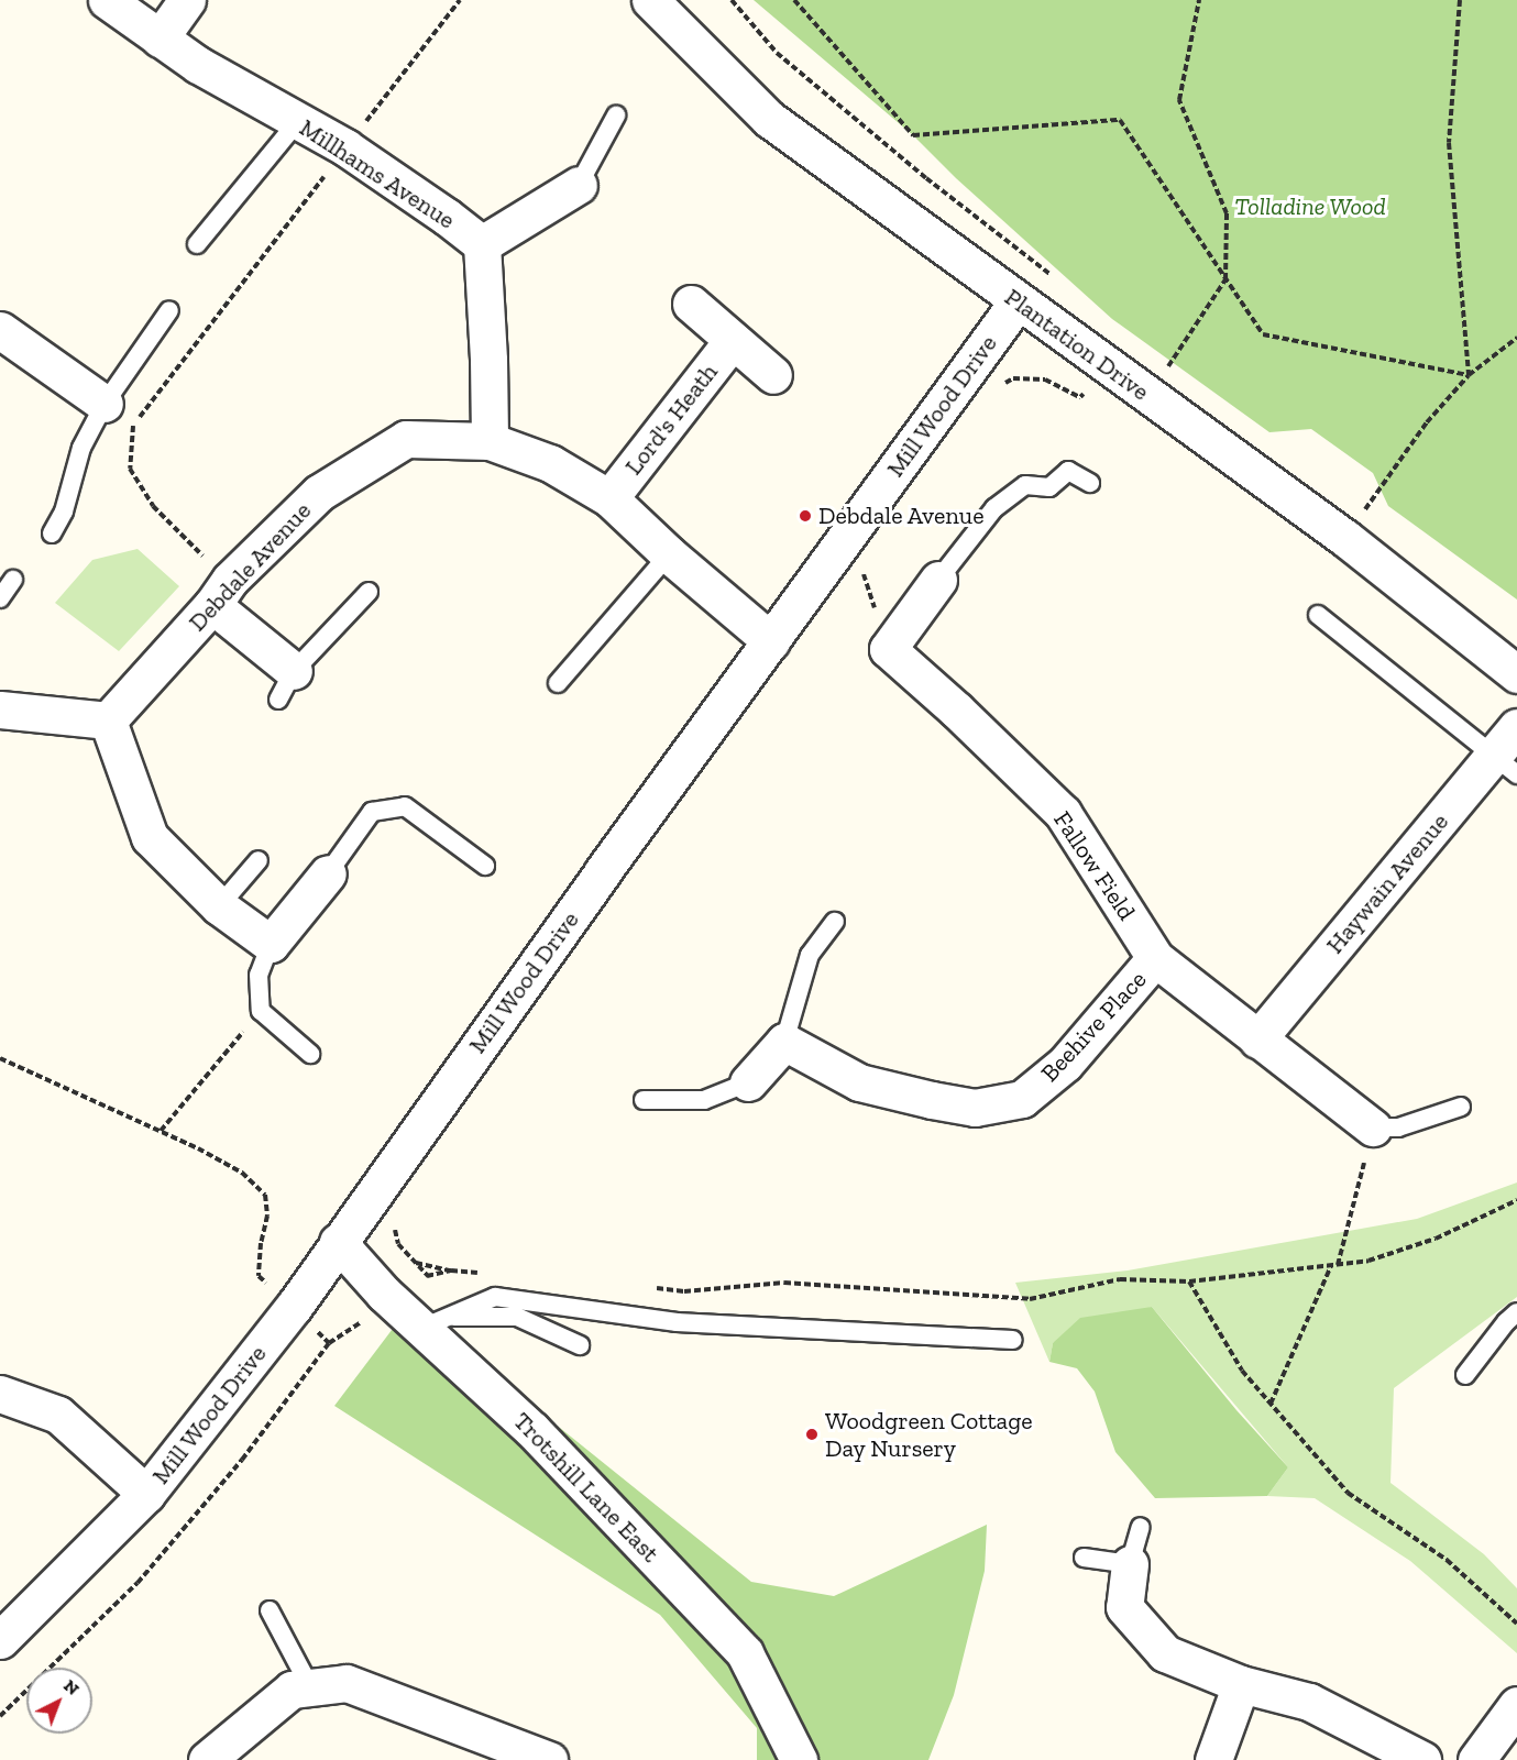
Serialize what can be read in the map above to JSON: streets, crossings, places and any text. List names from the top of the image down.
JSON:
{
  "streets": {
    "street": [
      "Millhams Avenue",
      "Plantation Drive",
      "Mill Wood Drive",
      "Lord's Heath",
      "Debdale Avenue",
      "Fallow Field",
      "Haywain Avenue",
      "Beehive Place",
      "Trotshill Lane East"
    ]
  },
  "crossings": [
    ["Millhams Avenue", "Debdale Avenue"],
    ["Plantation Drive", "Mill Wood Drive"],
    ["Mill Wood Drive", "Debdale Avenue"],
    ["Mill Wood Drive", "Trotshill Lane East"],
    ["Lord's Heath", "Debdale Avenue"],
    ["Fallow Field", "Haywain Avenue"],
    ["Fallow Field", "Beehive Place"]
  ],
  "parks": ["Tolladine Wood"],
  "places": ["Debdale Avenue", "Woodgreen Cottage Day Nursery"],
  "north": "top right"
}
